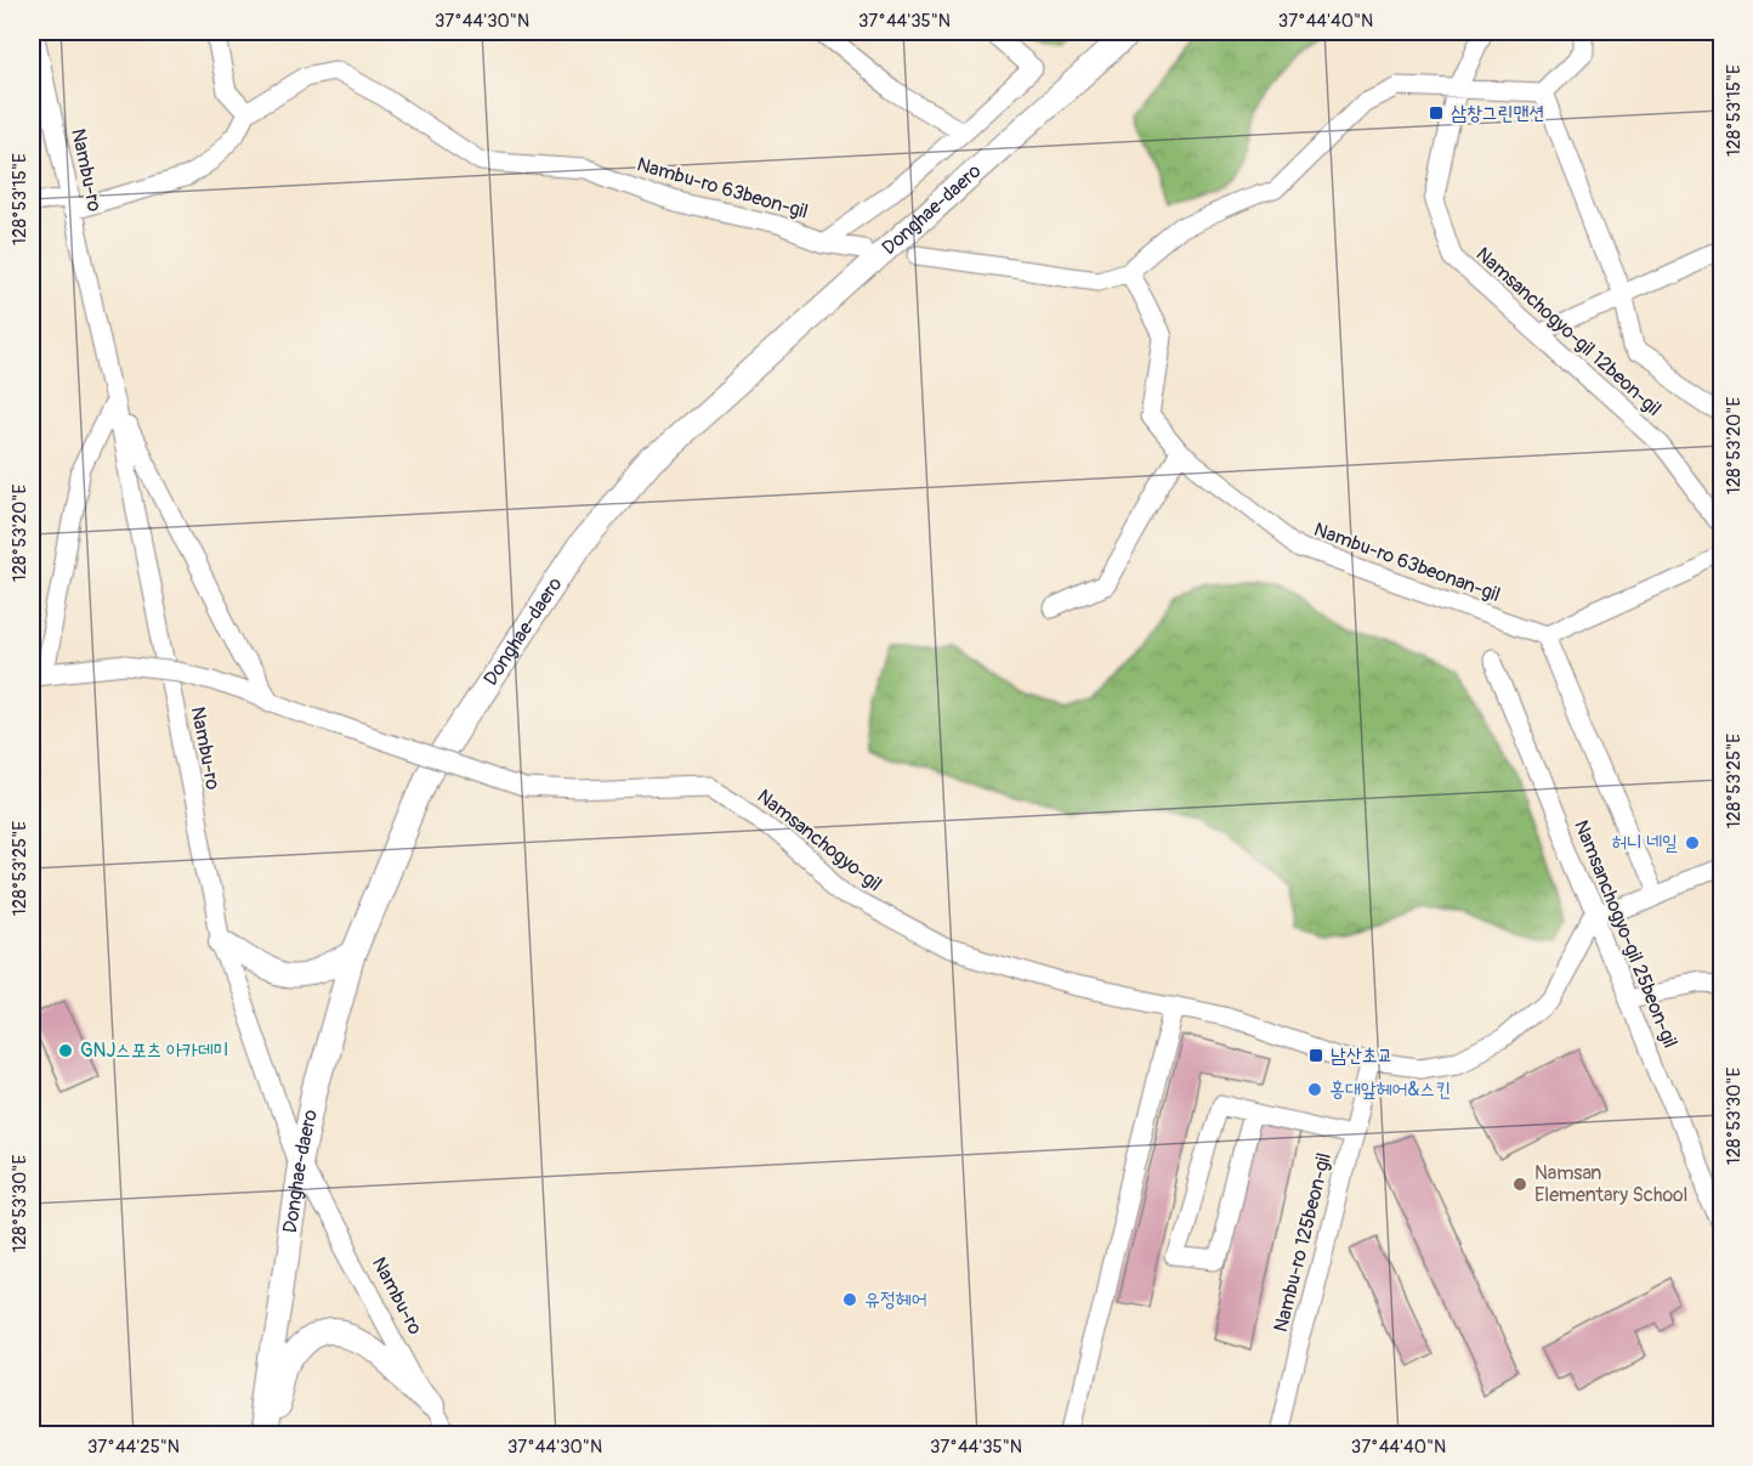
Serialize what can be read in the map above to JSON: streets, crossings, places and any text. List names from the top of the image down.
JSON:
{
  "streets": {
    "main road": ["Donghae-daero"],
    "street": [
      "Nambu-ro",
      "Nambu-ro 63beon-gil",
      "Namsanchogyo-gil 12beon-gil",
      "Nambu-ro 63beonan-gil",
      "Namsanchogyo-gil",
      "Namsanchogyo-gil 25beon-gil",
      "Nambu-ro 125beon-gil"
    ]
  },
  "crossings": [
    ["Nambu-ro", "Nambu-ro 63beon-gil"],
    ["Nambu-ro", "Donghae-daero"],
    ["Namsanchogyo-gil", "Namsanchogyo-gil 25beon-gil"],
    ["Namsanchogyo-gil", "Nambu-ro 125beon-gil"]
  ],
  "places": {
    "transit": ["삼창그린맨션", "남산초교"],
    "other": [
      "허니 네일",
      "GNJ스포츠 아카데미",
      "홍대앞헤어&스킨",
      "Namsan Elementary School",
      "유정헤어"
    ]
  },
  "coordinates": [
    "37°44'30\"N",
    "37°44'35\"N",
    "37°44'40\"N",
    "128°53'15\"E",
    "128°53'20\"E",
    "128°53'25\"E",
    "128°53'30\"E",
    "37°44'25\"N"
  ]
}
